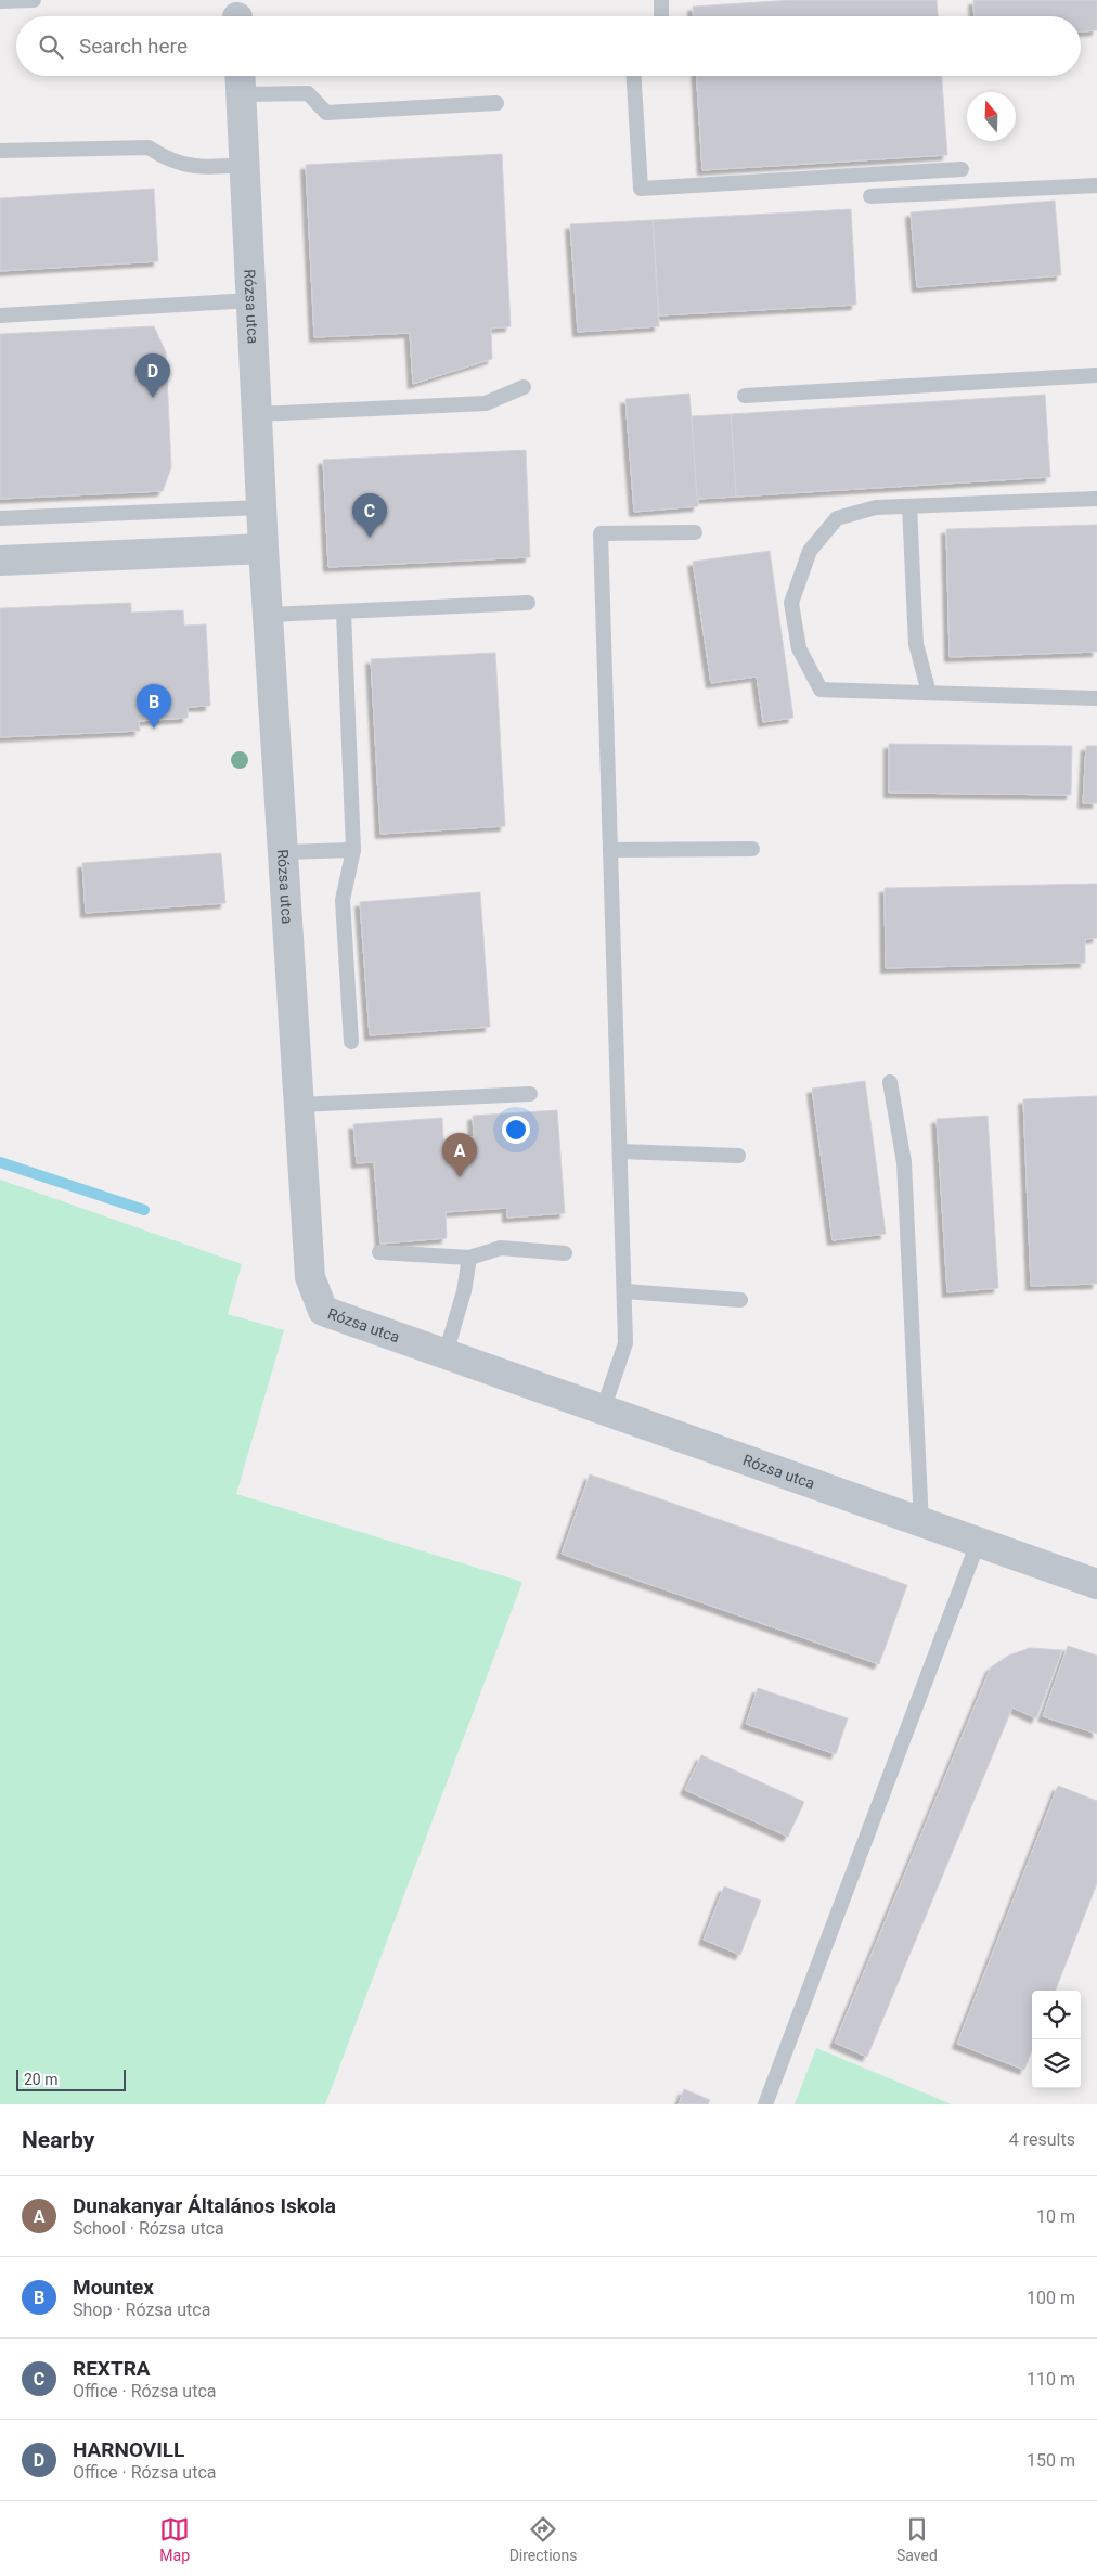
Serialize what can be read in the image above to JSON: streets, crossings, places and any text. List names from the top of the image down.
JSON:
{
  "streets": {
    "street": ["Rózsa utca"]
  },
  "scale_bar": "20 m",
  "north": "top",
  "page": {
    "search": "Search here",
    "pins": [
      "D",
      "C",
      "B",
      "A"
    ],
    "scale": "20 m",
    "heading": ["Nearby", "4 results"],
    "list": [
      {
        "mark": "A",
        "name": "Dunakanyar Általános Iskola",
        "note": "School · Rózsa utca",
        "value": "10 m"
      },
      {
        "mark": "B",
        "name": "Mountex",
        "note": "Shop · Rózsa utca",
        "value": "100 m"
      },
      {
        "mark": "C",
        "name": "REXTRA",
        "note": "Office · Rózsa utca",
        "value": "110 m"
      },
      {
        "mark": "D",
        "name": "HARNOVILL",
        "note": "Office · Rózsa utca",
        "value": "150 m"
      }
    ],
    "nav": ["Map", "Directions", "Saved"]
  }
}
